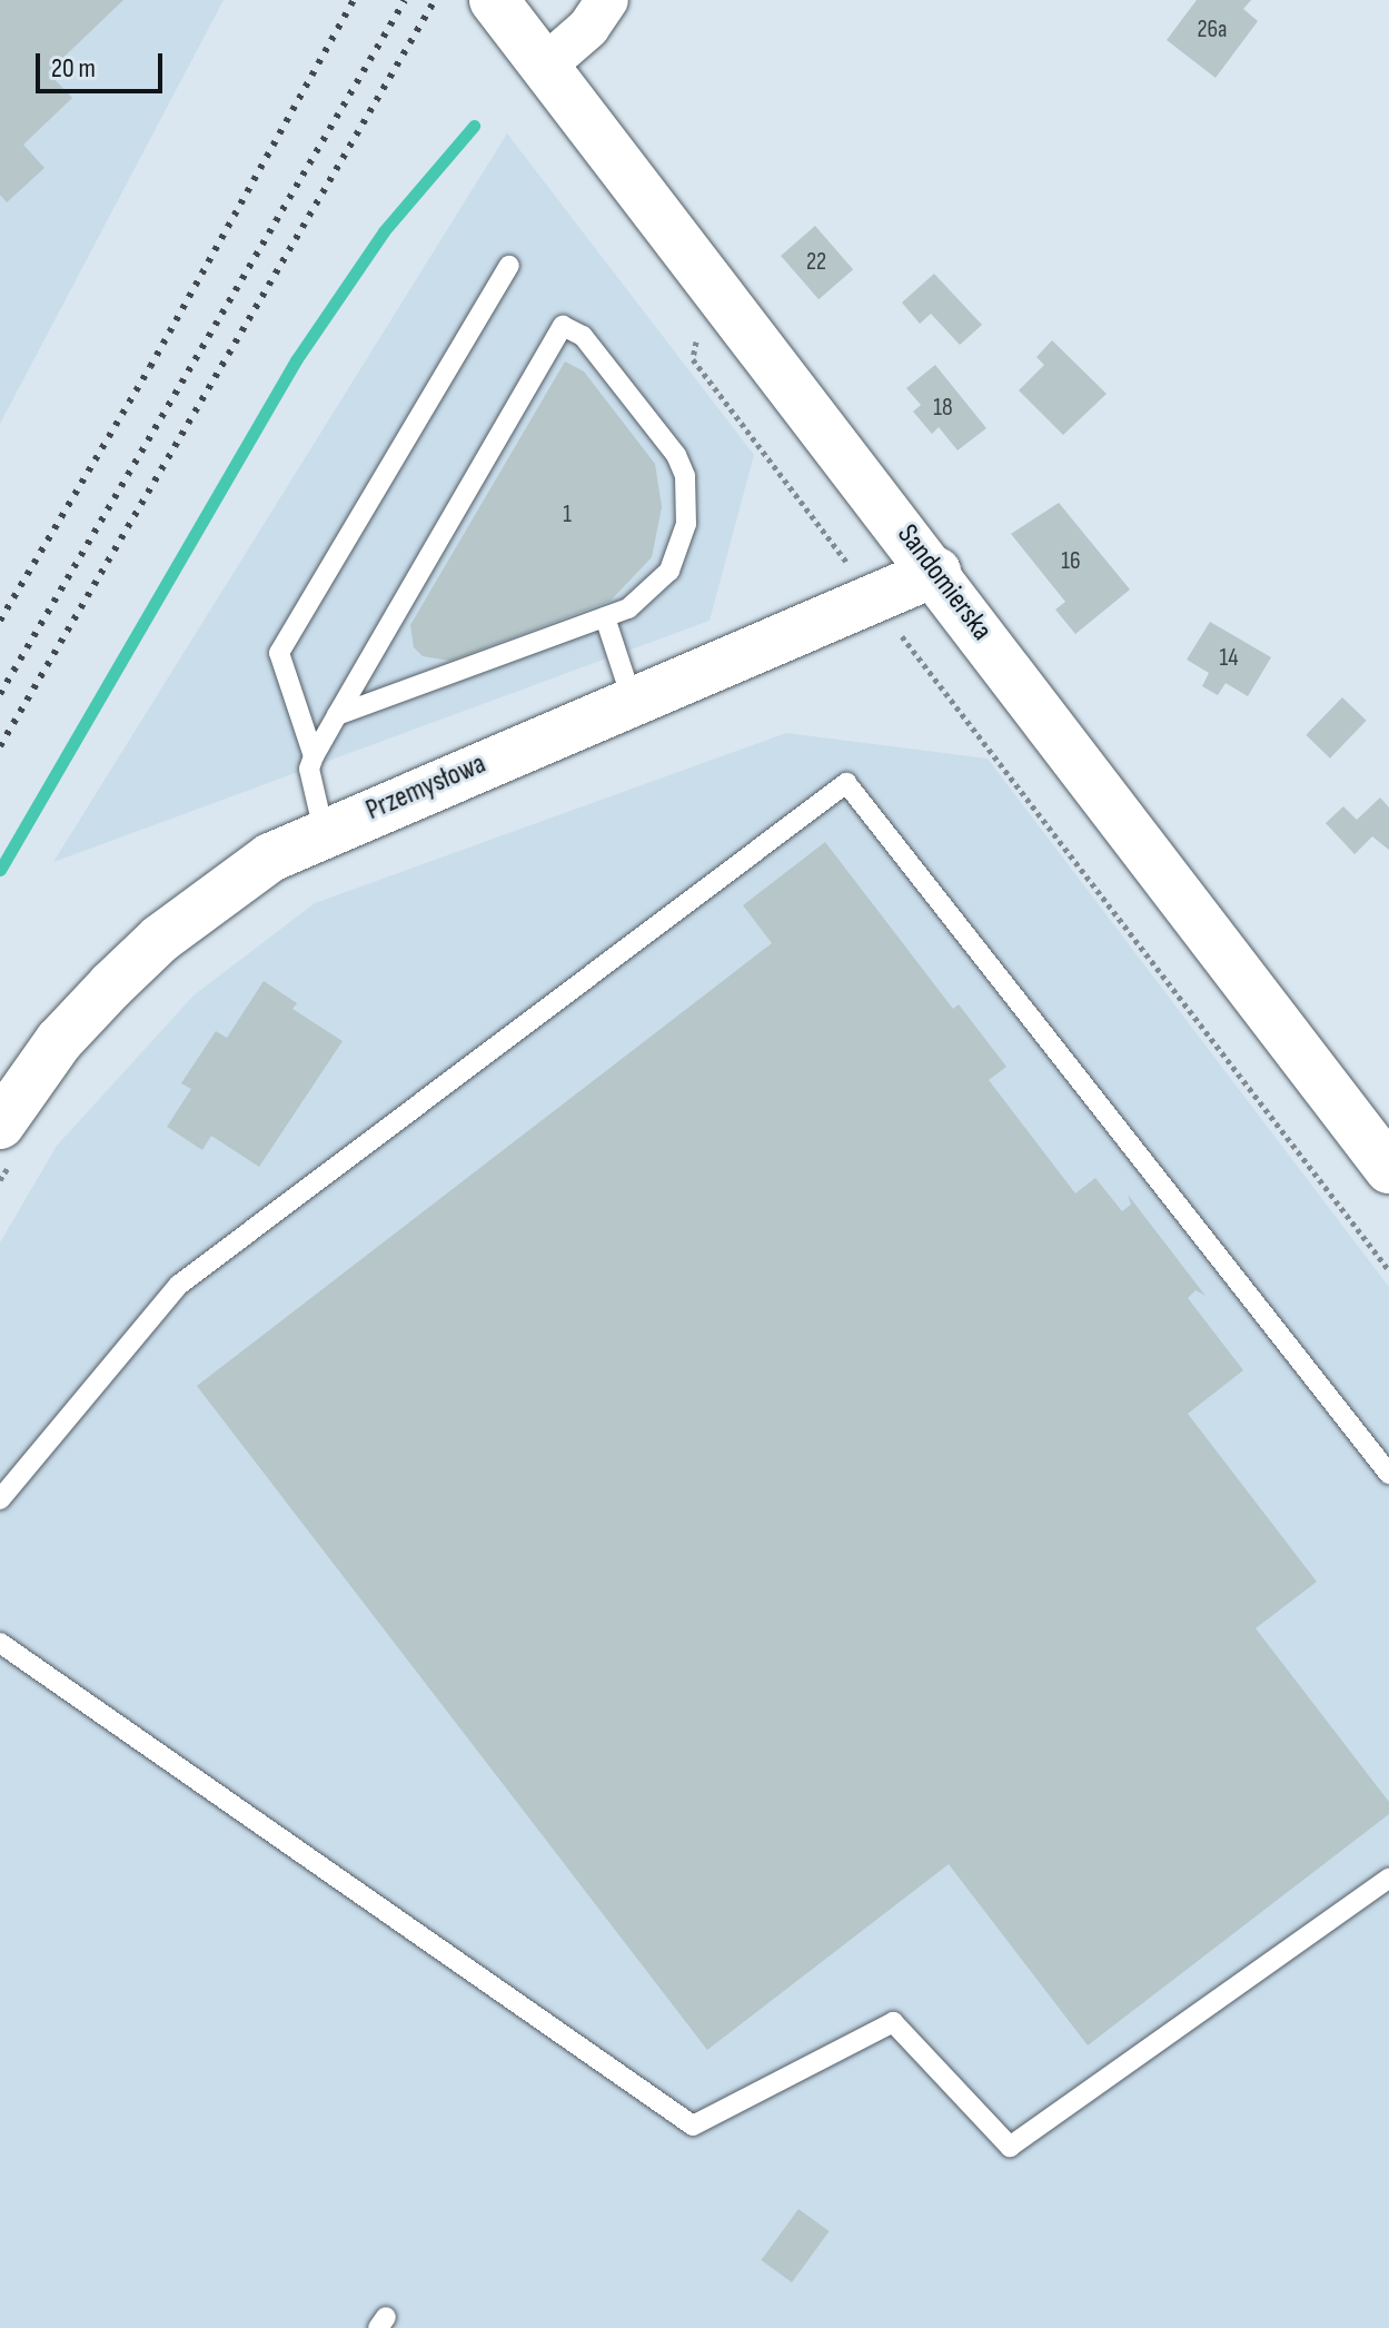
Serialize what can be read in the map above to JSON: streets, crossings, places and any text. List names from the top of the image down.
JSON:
{
  "streets": {
    "street": ["Sandomierska", "Przemysłowa"]
  },
  "crossings": [
    ["Sandomierska", "Przemysłowa"]
  ],
  "house_numbers": [
    "26a",
    "22",
    "18",
    "1",
    "16",
    "14"
  ],
  "scale_bar": "20 m"
}
